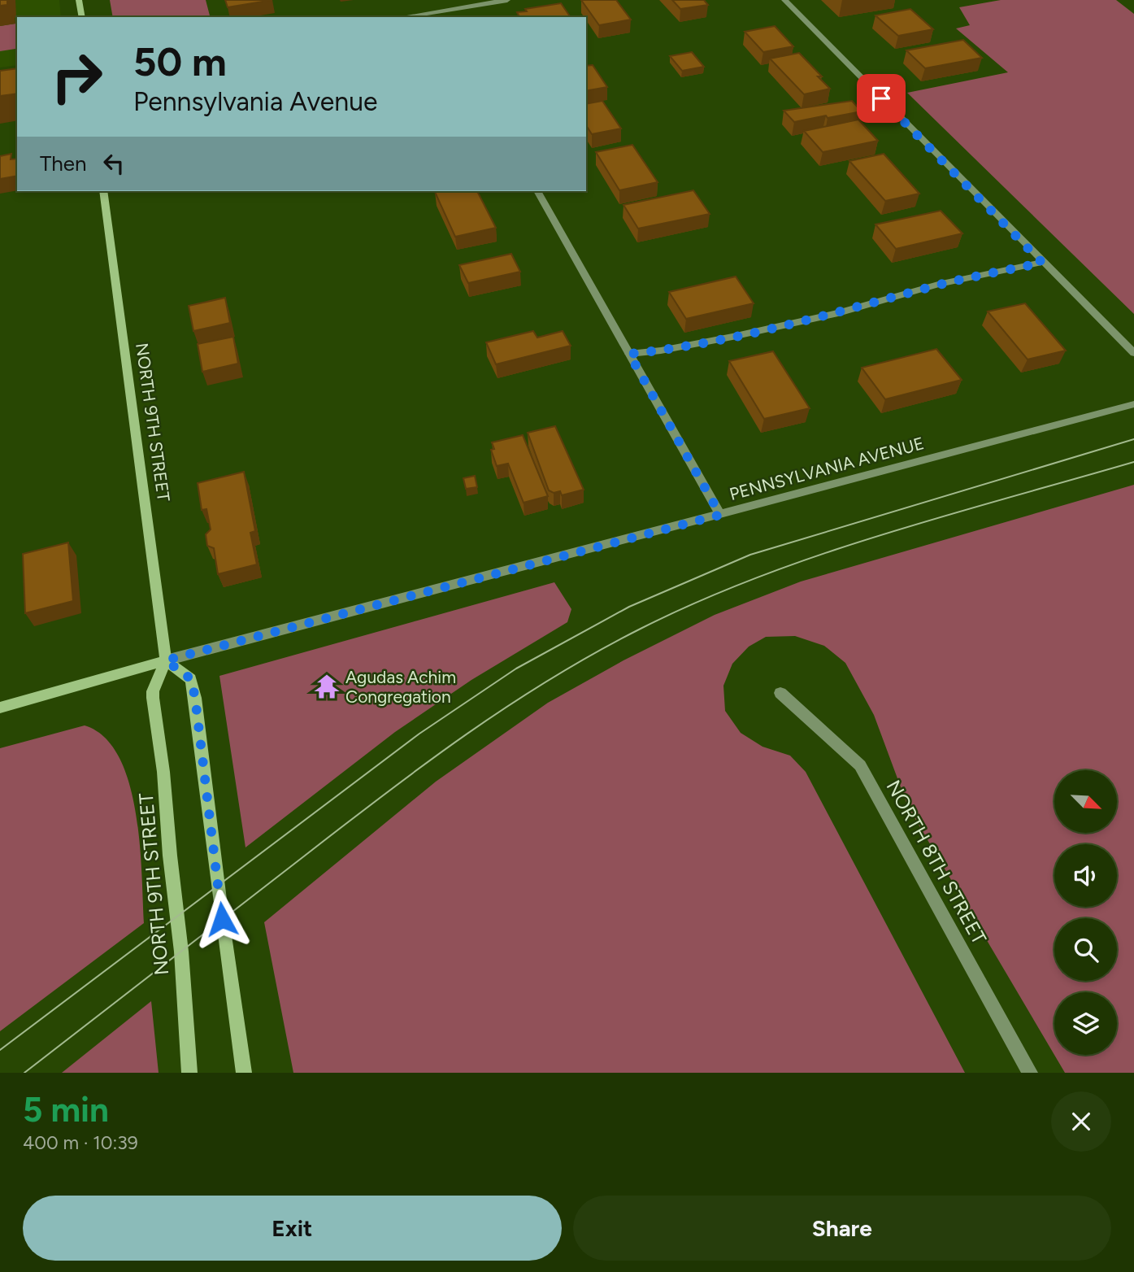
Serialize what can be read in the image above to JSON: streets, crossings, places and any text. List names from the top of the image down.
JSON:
{
  "streets": {
    "main road": ["NORTH 9TH STREET", "PENNSYLVANIA AVENUE"],
    "street": ["NORTH 8TH STREET"]
  },
  "crossings": [
    ["NORTH 9TH STREET", "PENNSYLVANIA AVENUE"]
  ],
  "places": {
    "temple": ["Agudas Achim Congregation"]
  },
  "north": "bottom right",
  "page": {
    "turn": ["50 m", "Pennsylvania Avenue"],
    "then": "Then",
    "heading": ["5 min", "400 m · 10:39"],
    "buttons": ["Exit", "Share"]
  }
}
